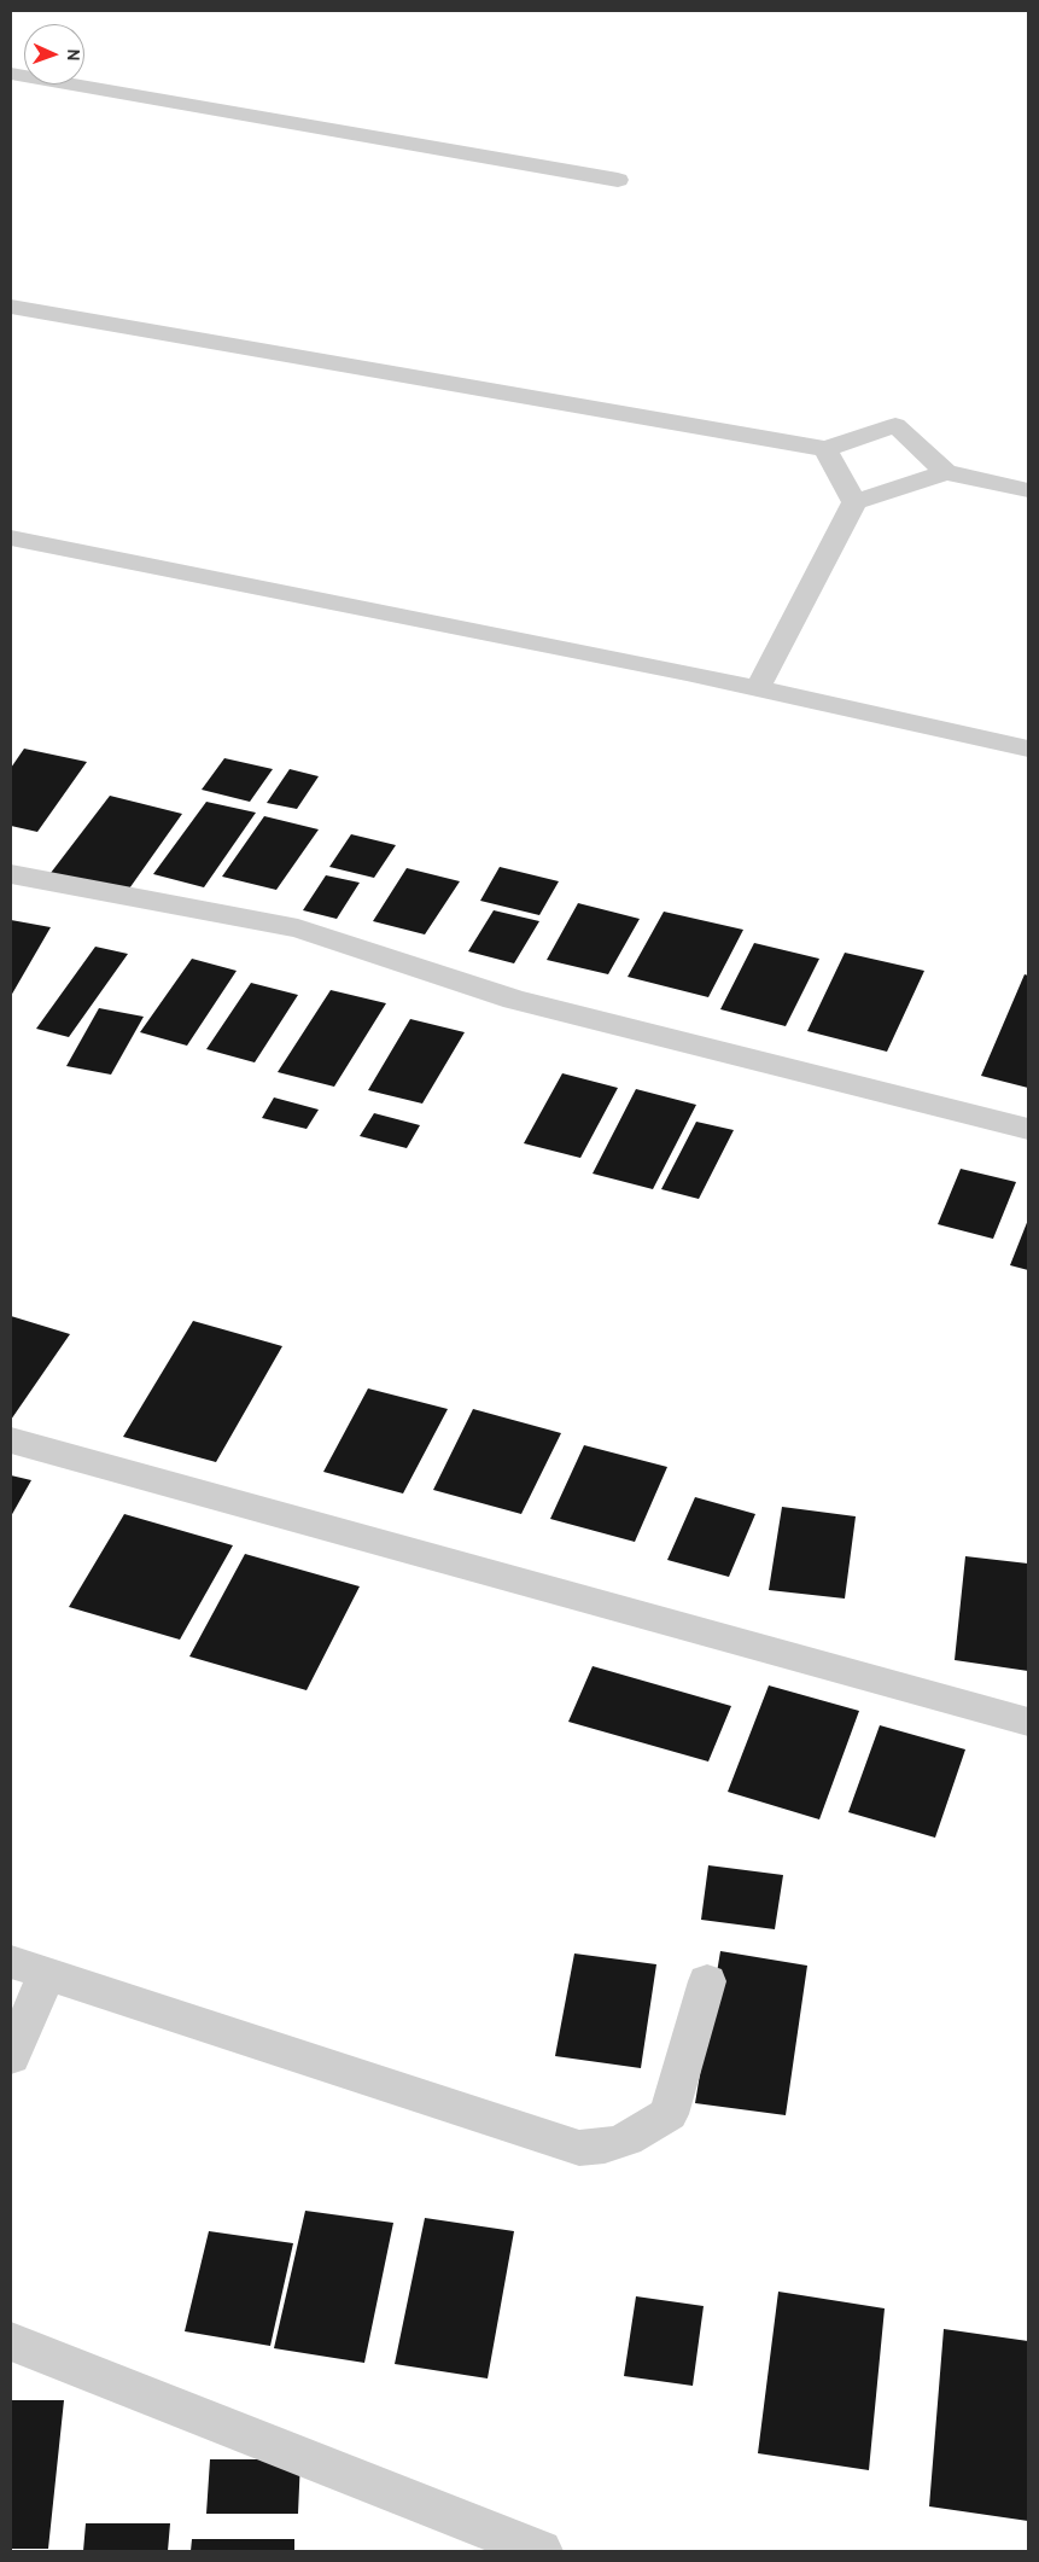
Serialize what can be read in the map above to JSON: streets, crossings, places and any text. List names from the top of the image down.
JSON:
{
  "north": "right"
}
